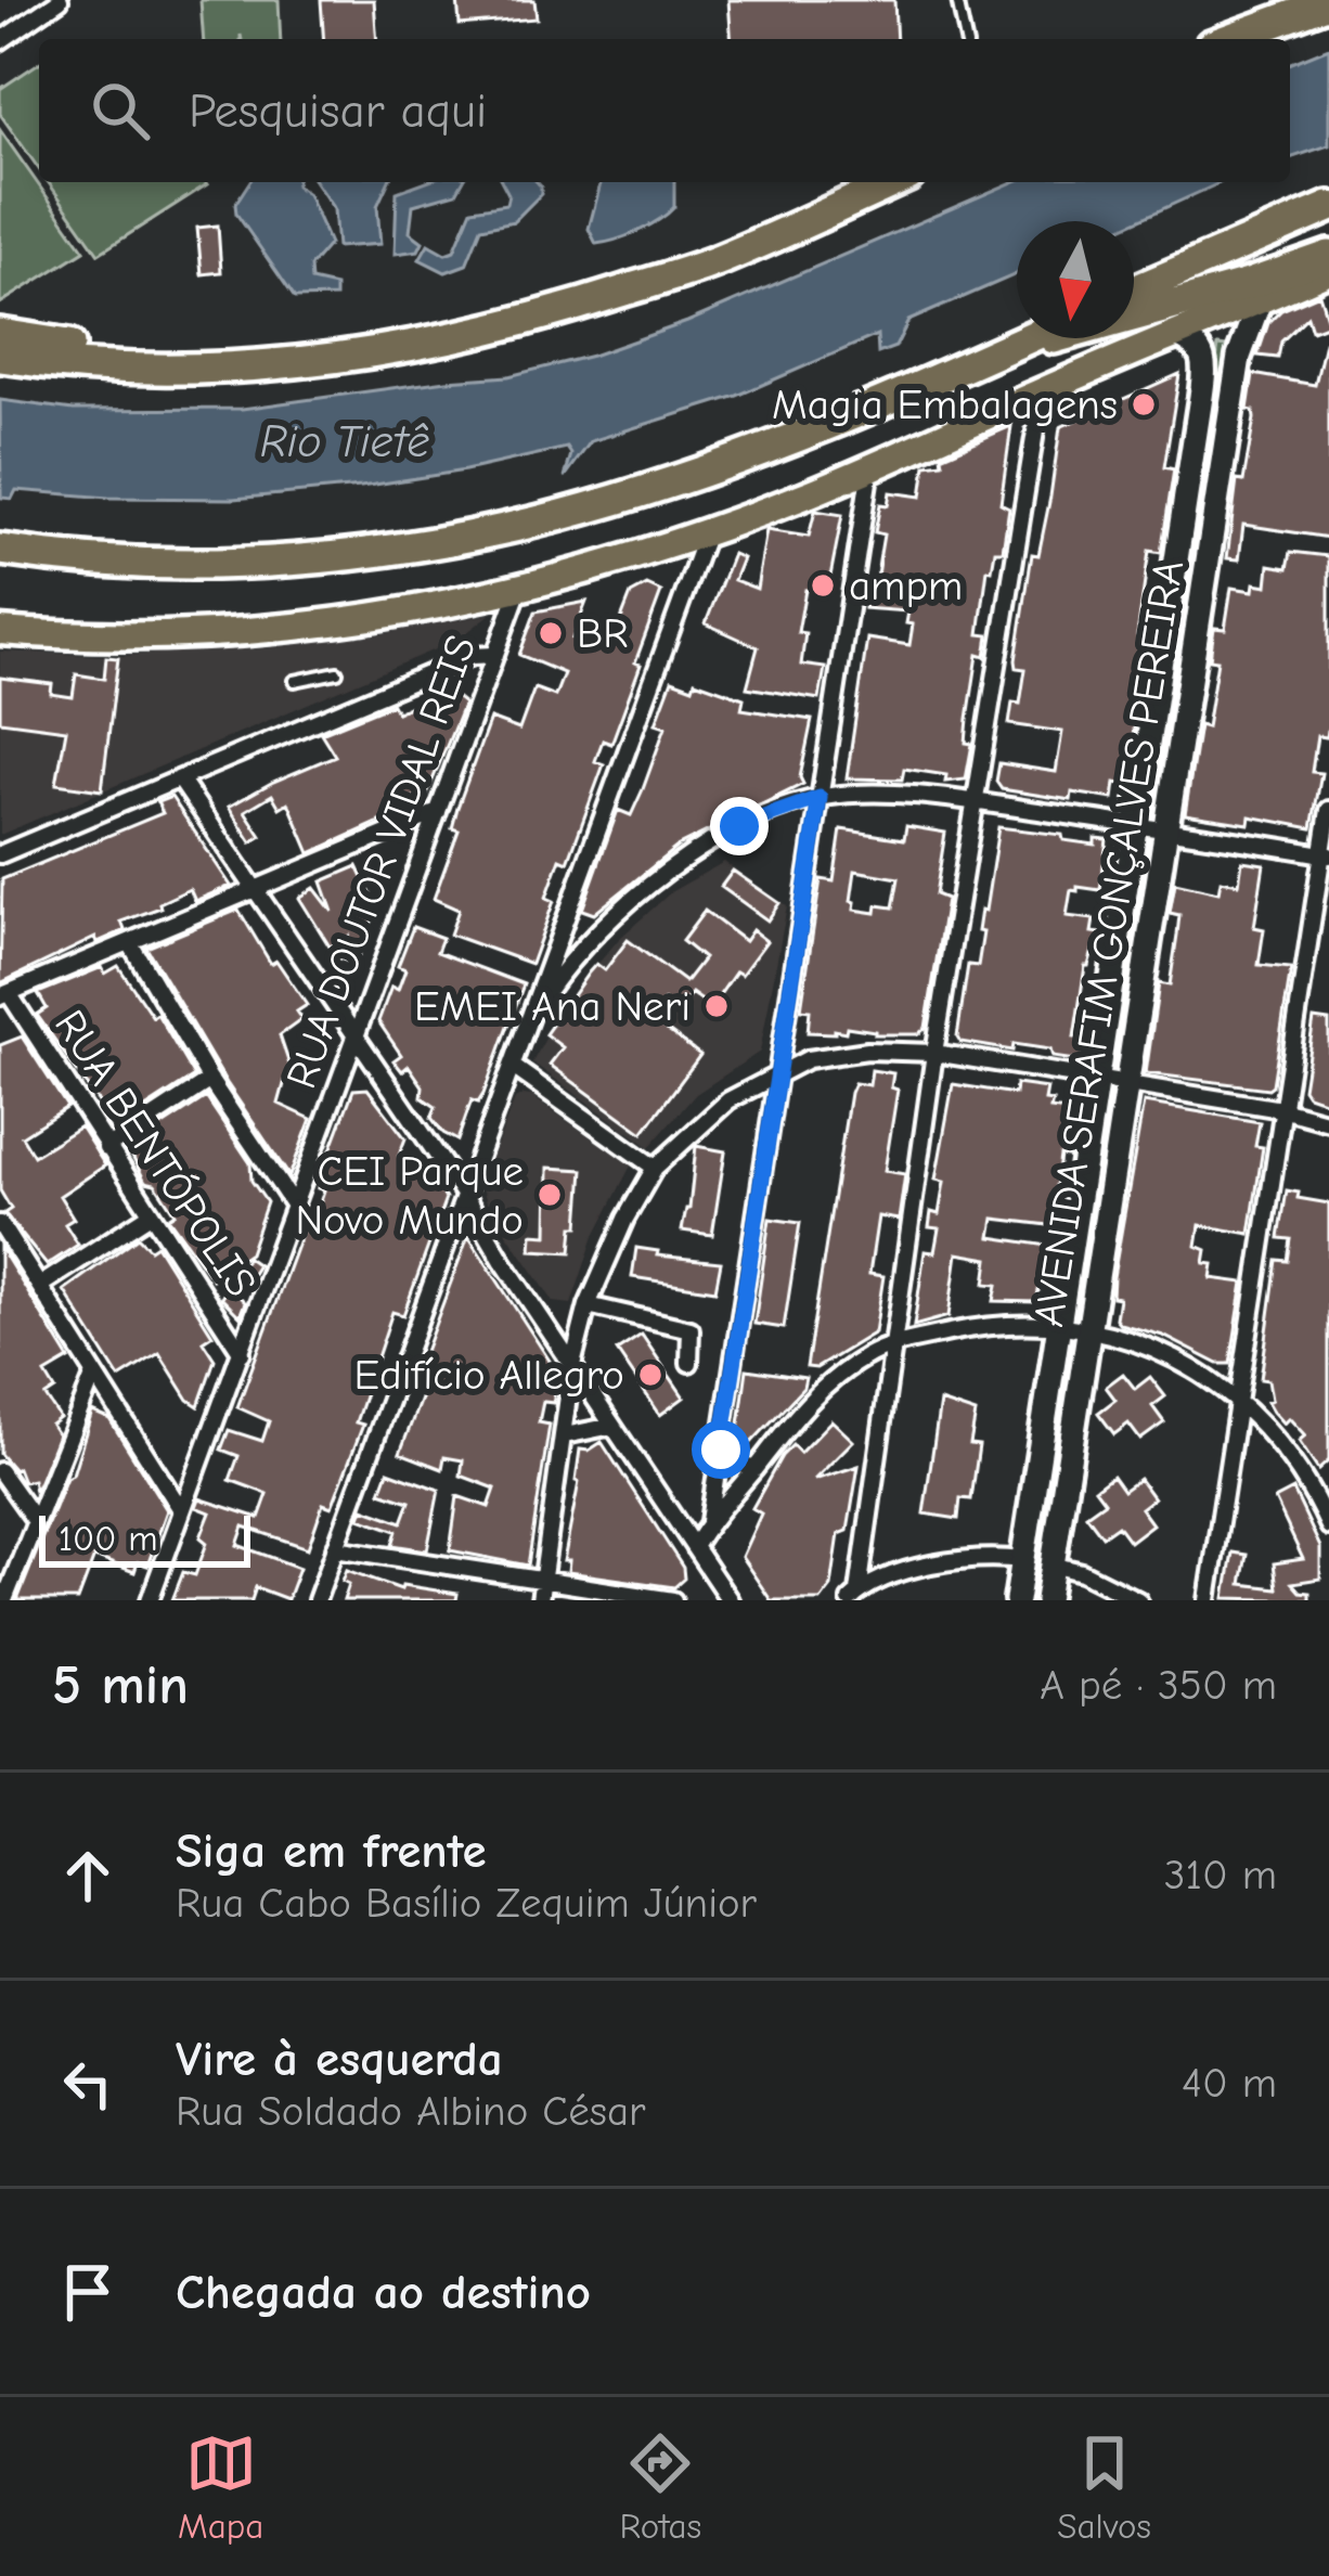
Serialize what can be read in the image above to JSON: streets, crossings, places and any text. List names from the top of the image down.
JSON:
{
  "streets": {
    "main road": ["AVENIDA SERAFIM GONÇALVES PEREIRA"],
    "street": ["RUA DOUTOR VIDAL REIS", "RUA BENTÓPOLIS"]
  },
  "crossings": [
    ["RUA DOUTOR VIDAL REIS", "RUA BENTÓPOLIS"]
  ],
  "water": ["Rio Tietê"],
  "places": [
    "Magia Embalagens",
    "ampm",
    "BR",
    "EMEI Ana Neri",
    "CEI Parque Novo Mundo",
    "Edifício Allegro"
  ],
  "scale_bar": "100 m",
  "north": "bottom",
  "page": {
    "search": "Pesquisar aqui",
    "scale": "100 m",
    "heading": ["5 min", "A pé · 350 m"],
    "list": [
      ["Siga em frente", "Rua Cabo Basílio Zequim Júnior", "310 m"],
      ["Vire à esquerda", "Rua Soldado Albino César", "40 m"],
      "Chegada ao destino"
    ],
    "nav": ["Mapa", "Rotas", "Salvos"]
  }
}
